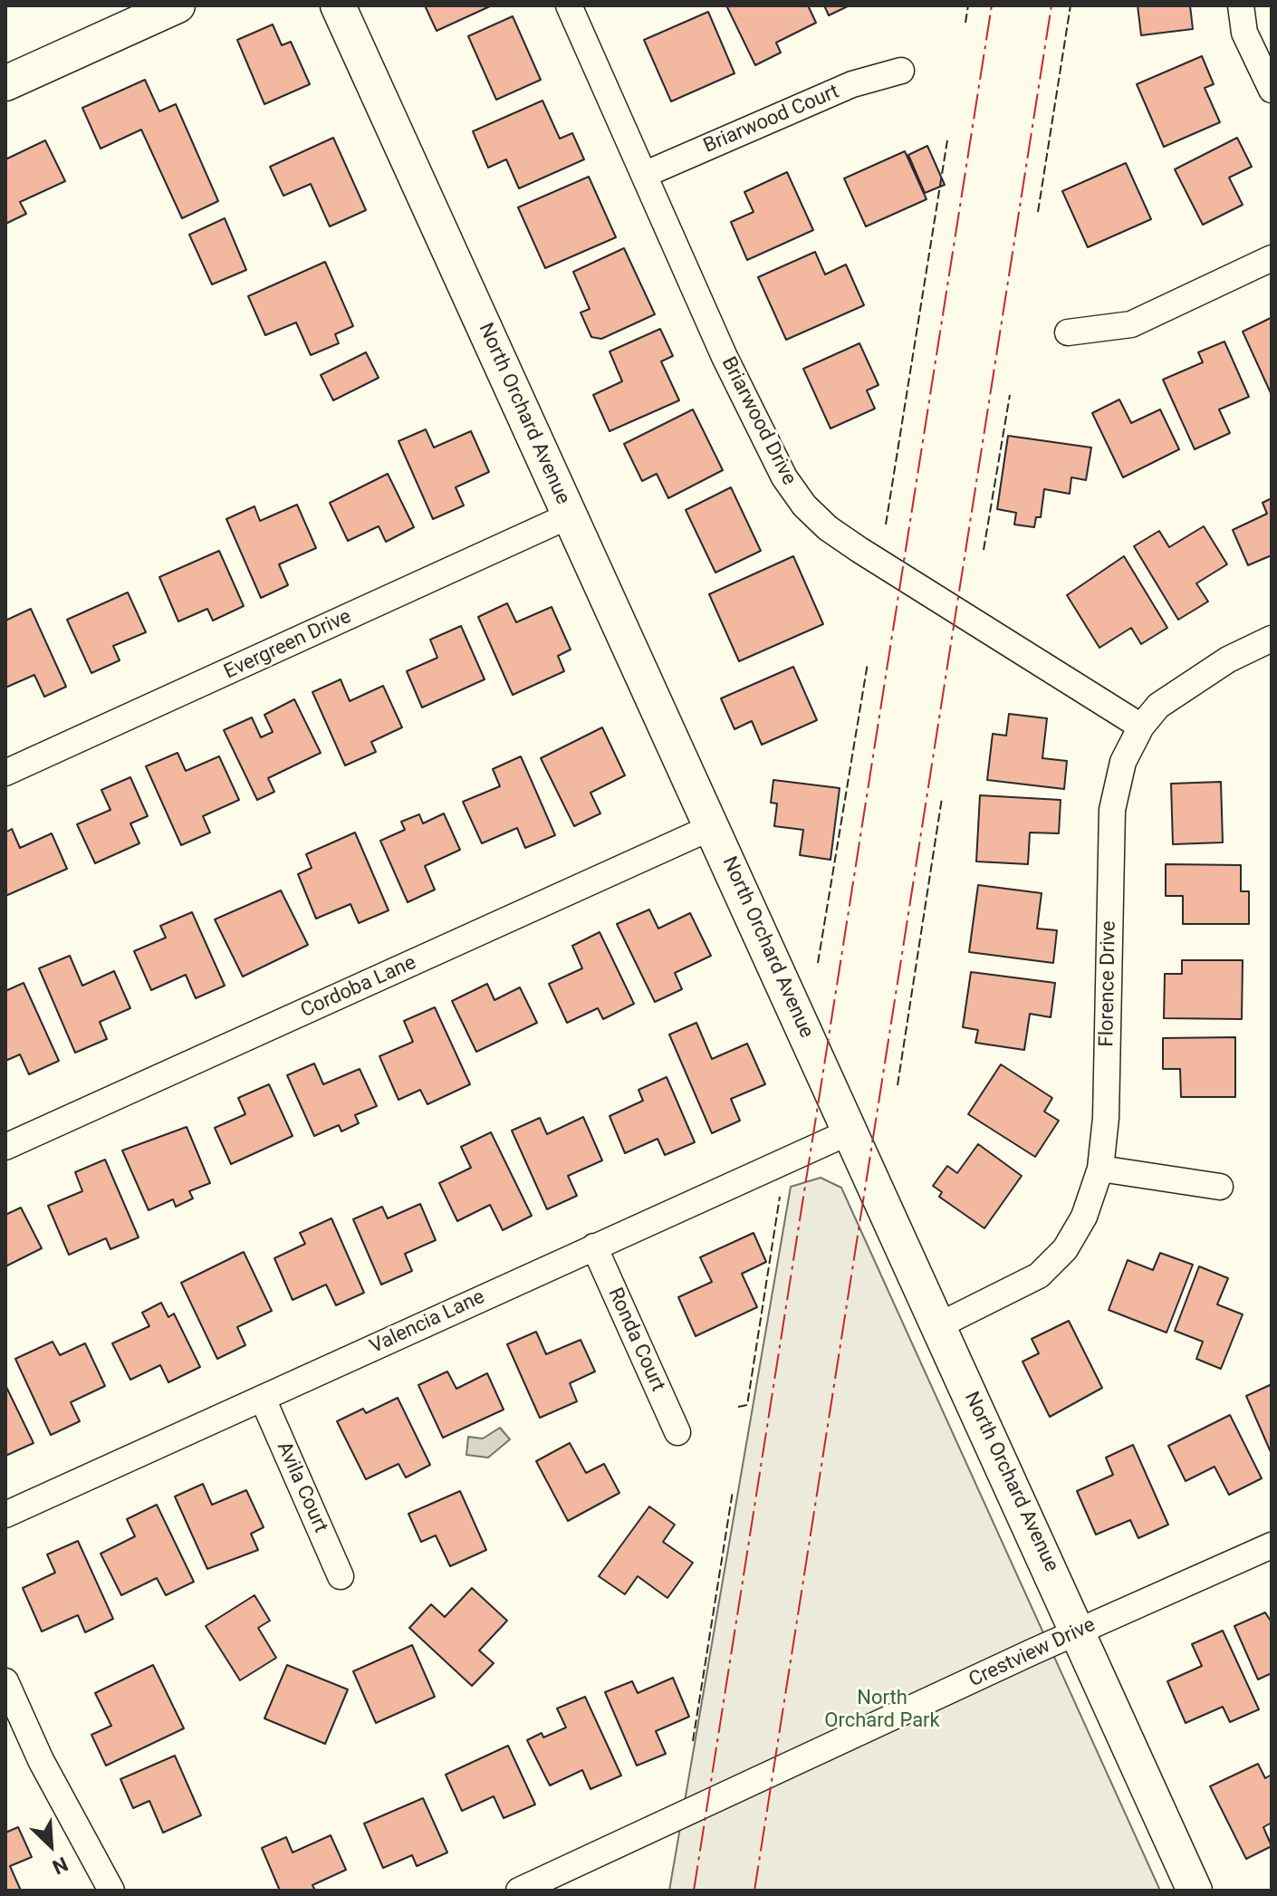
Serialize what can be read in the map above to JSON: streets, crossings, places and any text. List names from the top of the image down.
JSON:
{
  "streets": {
    "street": [
      "Briarwood Court",
      "North Orchard Avenue",
      "Briarwood Drive",
      "Evergreen Drive",
      "Florence Drive",
      "Cordoba Lane",
      "Valencia Lane",
      "Ronda Court",
      "Avila Court",
      "Crestview Drive"
    ]
  },
  "crossings": [
    ["Briarwood Court", "Briarwood Drive"],
    ["North Orchard Avenue", "Evergreen Drive"],
    ["North Orchard Avenue", "Florence Drive"],
    ["North Orchard Avenue", "Cordoba Lane"],
    ["North Orchard Avenue", "Valencia Lane"],
    ["North Orchard Avenue", "Crestview Drive"],
    ["Briarwood Drive", "Florence Drive"],
    ["Valencia Lane", "Ronda Court"],
    ["Valencia Lane", "Avila Court"]
  ],
  "parks": ["North Orchard Park"],
  "north": "bottom right"
}
